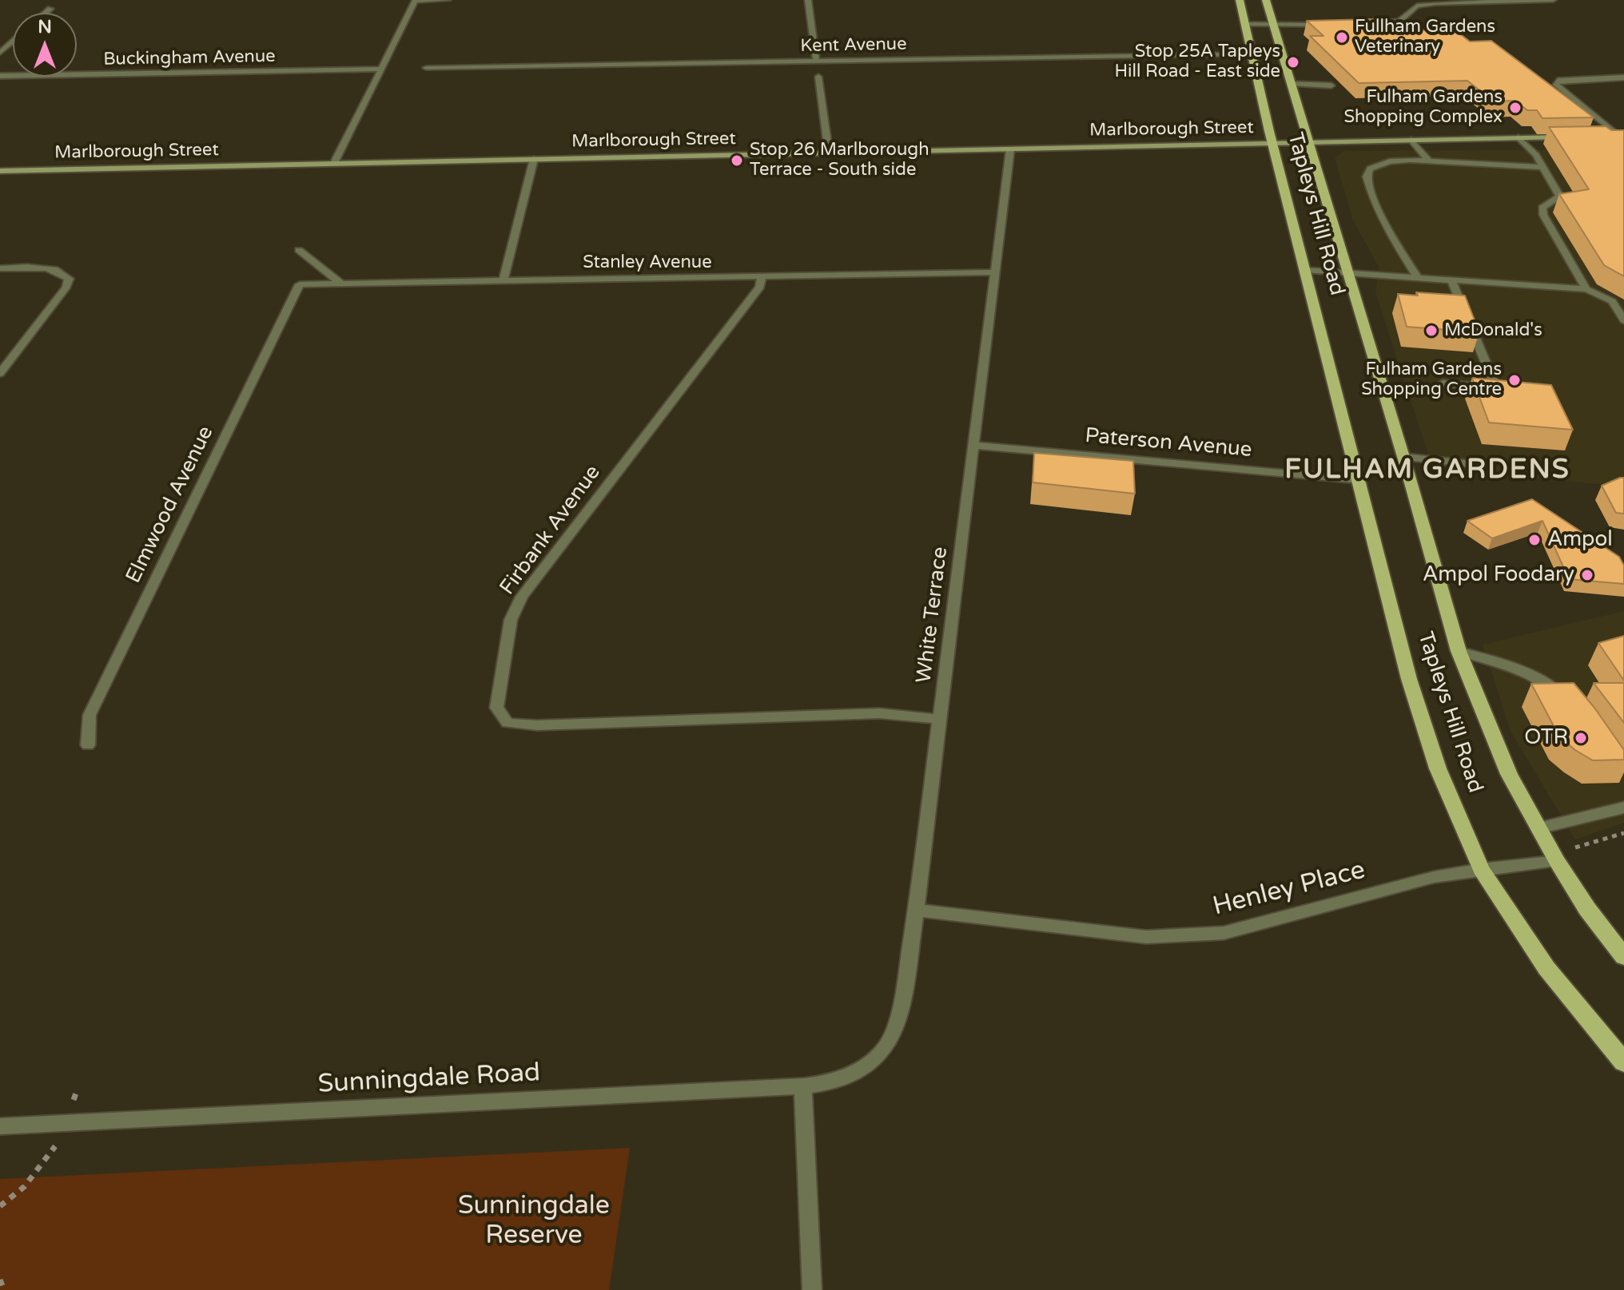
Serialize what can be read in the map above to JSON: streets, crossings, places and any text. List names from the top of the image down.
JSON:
{
  "streets": {
    "main road": ["Tapleys Hill Road"],
    "street": [
      "Kent Avenue",
      "Buckingham Avenue",
      "Marlborough Street",
      "Stanley Avenue",
      "Paterson Avenue",
      "Elmwood Avenue",
      "Firbank Avenue",
      "White Terrace",
      "Henley Place",
      "Sunningdale Road"
    ]
  },
  "crossings": [
    ["Kent Avenue", "Tapleys Hill Road"],
    ["Marlborough Street", "Tapleys Hill Road"],
    ["Marlborough Street", "White Terrace"],
    ["Tapleys Hill Road", "Paterson Avenue"],
    ["Tapleys Hill Road", "Henley Place"],
    ["Stanley Avenue", "Elmwood Avenue"],
    ["Stanley Avenue", "Firbank Avenue"],
    ["Stanley Avenue", "White Terrace"],
    ["Paterson Avenue", "White Terrace"],
    ["Firbank Avenue", "White Terrace"],
    ["White Terrace", "Henley Place"],
    ["White Terrace", "Sunningdale Road"]
  ],
  "districts": ["FULHAM GARDENS"],
  "parks": ["Sunningdale Reserve"],
  "places": [
    "Fullham Gardens Veterinary",
    "Stop 25A Tapleys Hill Road - East side",
    "Fulham Gardens Shopping Complex",
    "Stop 26 Marlborough Terrace - South side",
    "McDonald's",
    "Fulham Gardens Shopping Centre",
    "Ampol",
    "Ampol Foodary",
    "OTR"
  ],
  "north": "top"
}
